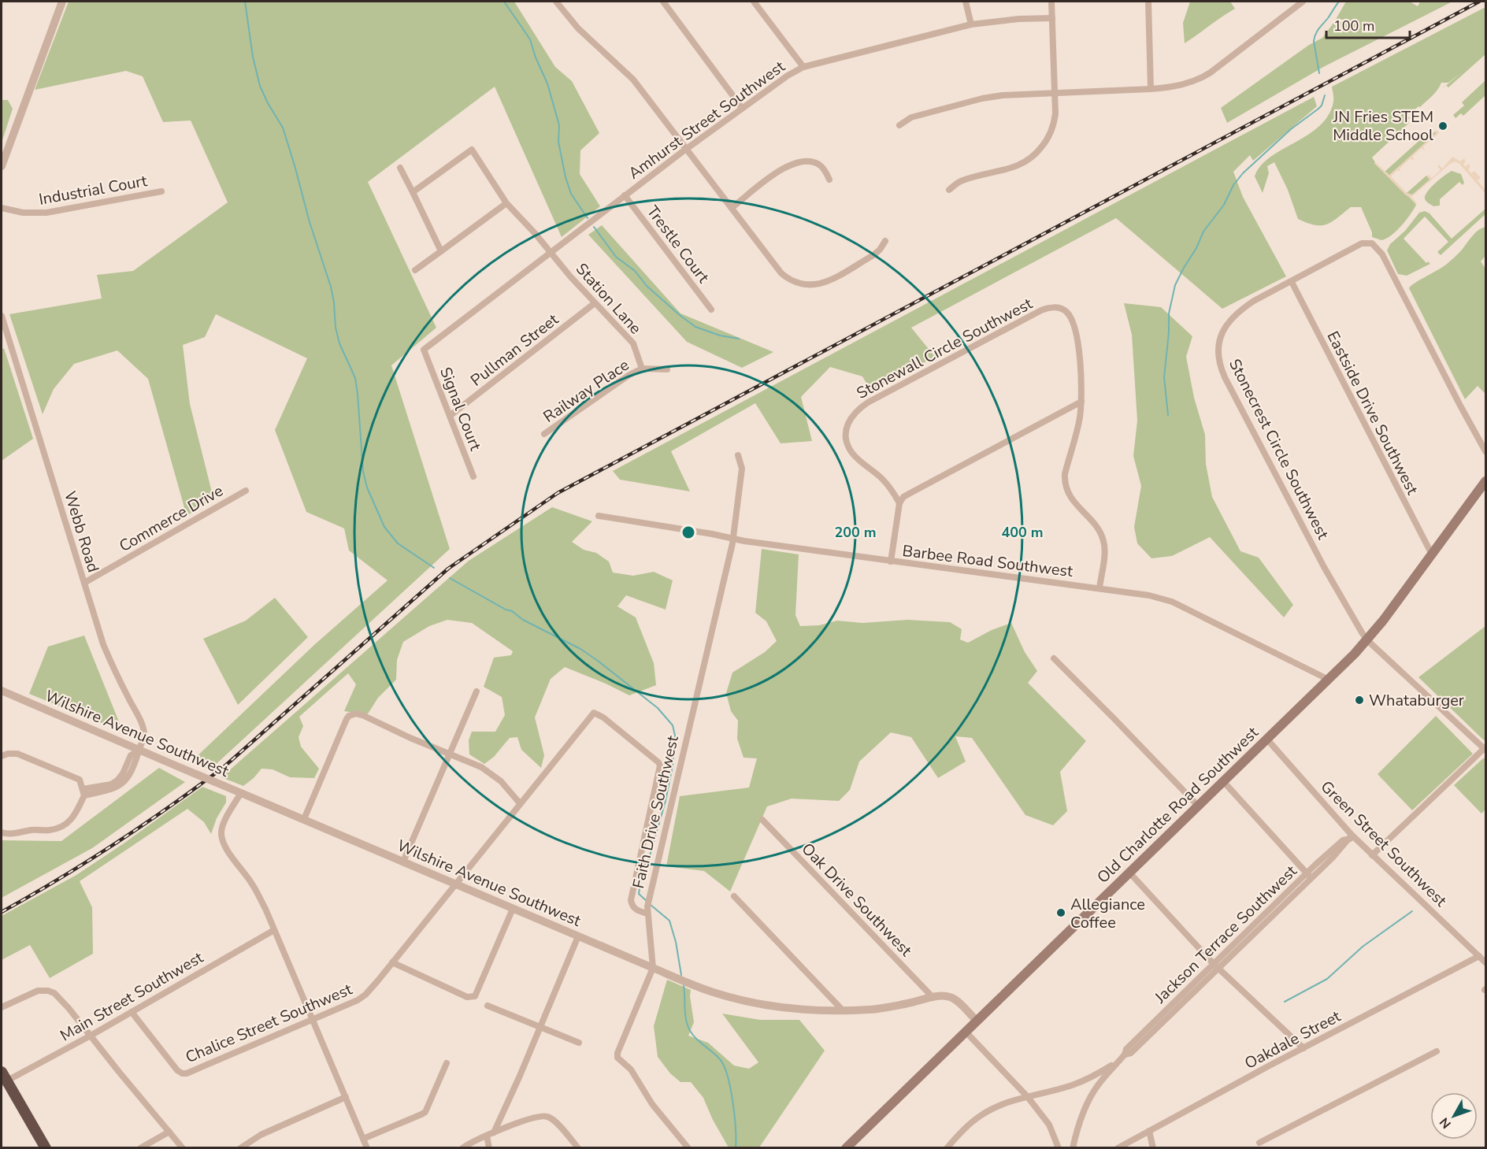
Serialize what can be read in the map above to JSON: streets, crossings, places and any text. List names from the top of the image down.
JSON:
{
  "streets": {
    "main road": ["Old Charlotte Road Southwest"],
    "street": [
      "Amhurst Street Southwest",
      "Industrial Court",
      "Trestle Court",
      "Station Lane",
      "Stonewall Circle Southwest",
      "Pullman Street",
      "Railway Place",
      "Signal Court",
      "Eastside Drive Southwest",
      "Stonecrest Circle Southwest",
      "Commerce Drive",
      "Webb Road",
      "Barbee Road Southwest",
      "Wilshire Avenue Southwest",
      "Faith Drive Southwest",
      "Green Street Southwest",
      "Oak Drive Southwest",
      "Jackson Terrace Southwest",
      "Main Street Southwest",
      "Chalice Street Southwest",
      "Oakdale Street"
    ]
  },
  "crossings": [
    ["Amhurst Street Southwest", "Trestle Court"],
    ["Amhurst Street Southwest", "Station Lane"],
    ["Amhurst Street Southwest", "Signal Court"],
    ["Station Lane", "Pullman Street"],
    ["Station Lane", "Railway Place"],
    ["Stonewall Circle Southwest", "Barbee Road Southwest"],
    ["Pullman Street", "Signal Court"],
    ["Eastside Drive Southwest", "Stonecrest Circle Southwest"],
    ["Eastside Drive Southwest", "Old Charlotte Road Southwest"],
    ["Stonecrest Circle Southwest", "Old Charlotte Road Southwest"],
    ["Commerce Drive", "Webb Road"],
    ["Webb Road", "Wilshire Avenue Southwest"],
    ["Barbee Road Southwest", "Old Charlotte Road Southwest"],
    ["Barbee Road Southwest", "Faith Drive Southwest"],
    ["Wilshire Avenue Southwest", "Old Charlotte Road Southwest"],
    ["Wilshire Avenue Southwest", "Faith Drive Southwest"],
    ["Wilshire Avenue Southwest", "Oak Drive Southwest"],
    ["Wilshire Avenue Southwest", "Chalice Street Southwest"],
    ["Old Charlotte Road Southwest", "Green Street Southwest"],
    ["Faith Drive Southwest", "Chalice Street Southwest"],
    ["Green Street Southwest", "Jackson Terrace Southwest"],
    ["Green Street Southwest", "Oakdale Street"],
    ["Main Street Southwest", "Chalice Street Southwest"]
  ],
  "places": ["JN Fries STEM Middle School", "Whataburger", "Allegiance Coffee"],
  "scale_bar": "100 m",
  "north": "bottom left",
  "rings": ["200 m", "400 m"]
}
